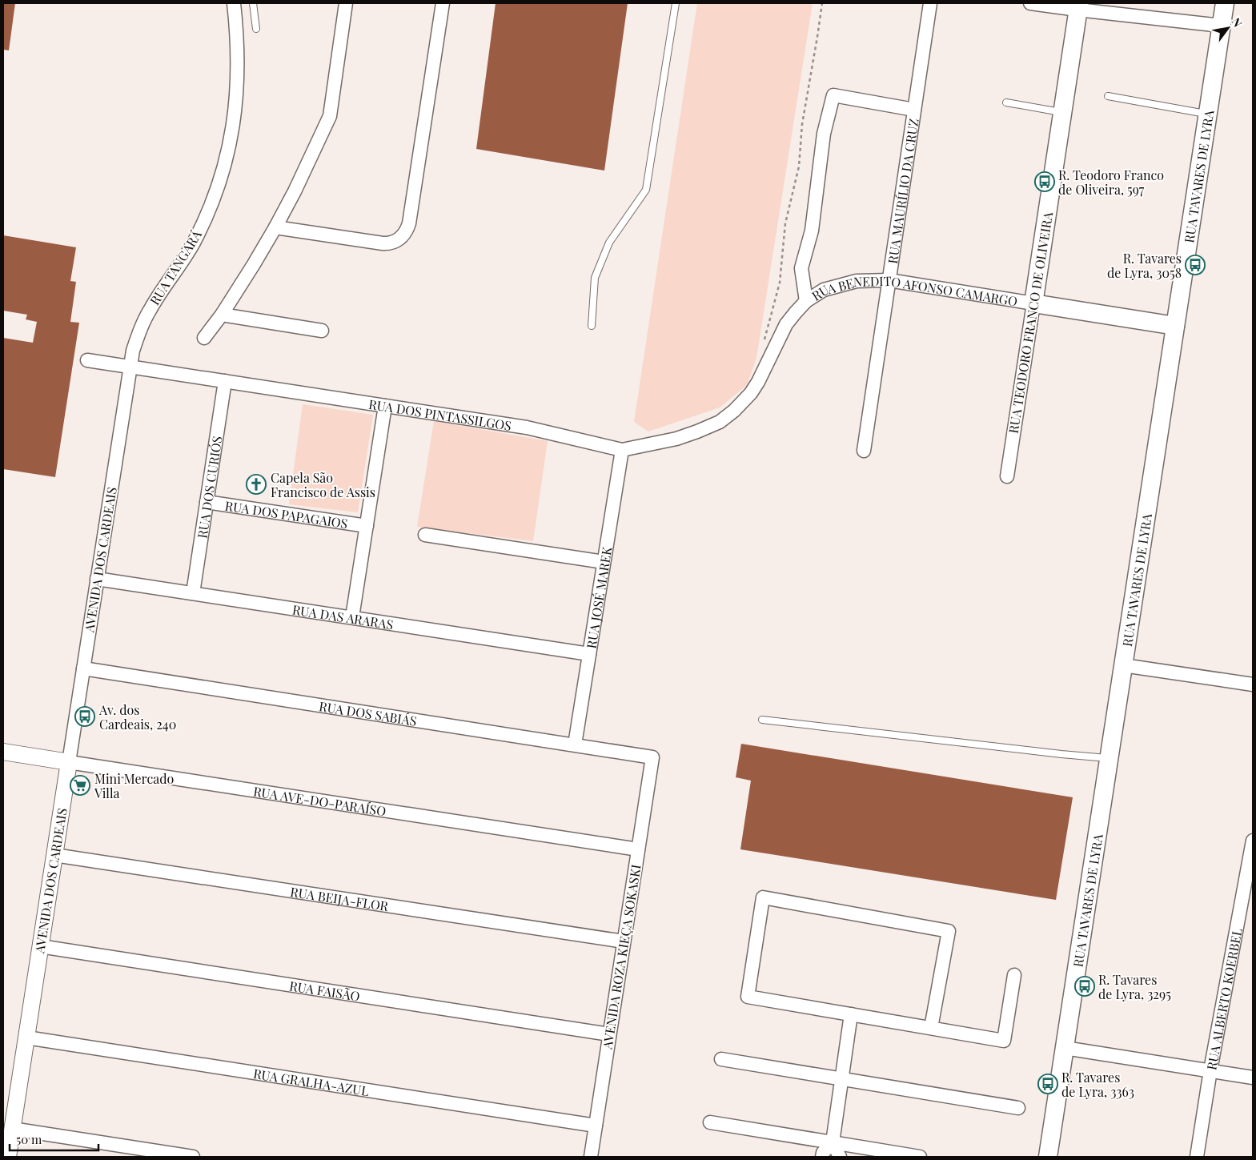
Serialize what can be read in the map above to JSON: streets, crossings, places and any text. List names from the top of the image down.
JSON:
{
  "streets": {
    "main road": ["RUA TAVARES DE LYRA", "RUA BENEDITO AFONSO CAMARGO", "RUA TEODORO FRANCO DE OLIVEIRA"],
    "street": [
      "RUA MAURÍLIO DA CRUZ",
      "RUA TANGARÁ",
      "RUA DOS PINTASSILGOS",
      "RUA DOS CURIÓS",
      "RUA DOS PAPAGAIOS",
      "AVENIDA DOS CARDEAIS",
      "RUA JOSÉ MAREK",
      "RUA DAS ARARAS",
      "RUA DOS SABIÁS",
      "RUA AVE-DO-PARAÍSO",
      "RUA BEIJA-FLOR",
      "AVENIDA ROZA KIEÇA SOKASKI",
      "RUA FAISÃO",
      "RUA ALBERTO KOERBEL",
      "RUA GRALHA-AZUL"
    ]
  },
  "crossings": [
    ["RUA TAVARES DE LYRA", "RUA BENEDITO AFONSO CAMARGO"],
    ["RUA MAURÍLIO DA CRUZ", "RUA BENEDITO AFONSO CAMARGO"],
    ["RUA TANGARÁ", "RUA DOS PINTASSILGOS"],
    ["RUA TANGARÁ", "AVENIDA DOS CARDEAIS"],
    ["RUA BENEDITO AFONSO CAMARGO", "RUA TEODORO FRANCO DE OLIVEIRA"],
    ["RUA BENEDITO AFONSO CAMARGO", "RUA DOS PINTASSILGOS"],
    ["RUA DOS PINTASSILGOS", "RUA DOS CURIÓS"],
    ["RUA DOS PINTASSILGOS", "AVENIDA DOS CARDEAIS"],
    ["RUA DOS PINTASSILGOS", "RUA JOSÉ MAREK"],
    ["RUA DOS CURIÓS", "RUA DOS PAPAGAIOS"],
    ["RUA DOS CURIÓS", "RUA DAS ARARAS"],
    ["AVENIDA DOS CARDEAIS", "RUA DAS ARARAS"],
    ["AVENIDA DOS CARDEAIS", "RUA DOS SABIÁS"],
    ["AVENIDA DOS CARDEAIS", "RUA AVE-DO-PARAÍSO"],
    ["AVENIDA DOS CARDEAIS", "RUA BEIJA-FLOR"],
    ["AVENIDA DOS CARDEAIS", "RUA FAISÃO"],
    ["AVENIDA DOS CARDEAIS", "RUA GRALHA-AZUL"],
    ["RUA JOSÉ MAREK", "RUA DAS ARARAS"],
    ["RUA JOSÉ MAREK", "RUA DOS SABIÁS"],
    ["RUA DOS SABIÁS", "AVENIDA ROZA KIEÇA SOKASKI"],
    ["RUA AVE-DO-PARAÍSO", "AVENIDA ROZA KIEÇA SOKASKI"],
    ["RUA BEIJA-FLOR", "AVENIDA ROZA KIEÇA SOKASKI"],
    ["AVENIDA ROZA KIEÇA SOKASKI", "RUA FAISÃO"],
    ["AVENIDA ROZA KIEÇA SOKASKI", "RUA GRALHA-AZUL"]
  ],
  "places": {
    "bus stop": [
      "R. Teodoro Franco de Oliveira, 597",
      "R. Tavares de Lyra, 3058",
      "Av. dos Cardeais, 240",
      "R. Tavares de Lyra, 3295",
      "R. Tavares de Lyra, 3363"
    ],
    "church": ["Capela São Francisco de Assis"],
    "supermarket": ["Mini Mercado Villa"]
  },
  "scale_bar": "50 m",
  "north": "top right"
}
